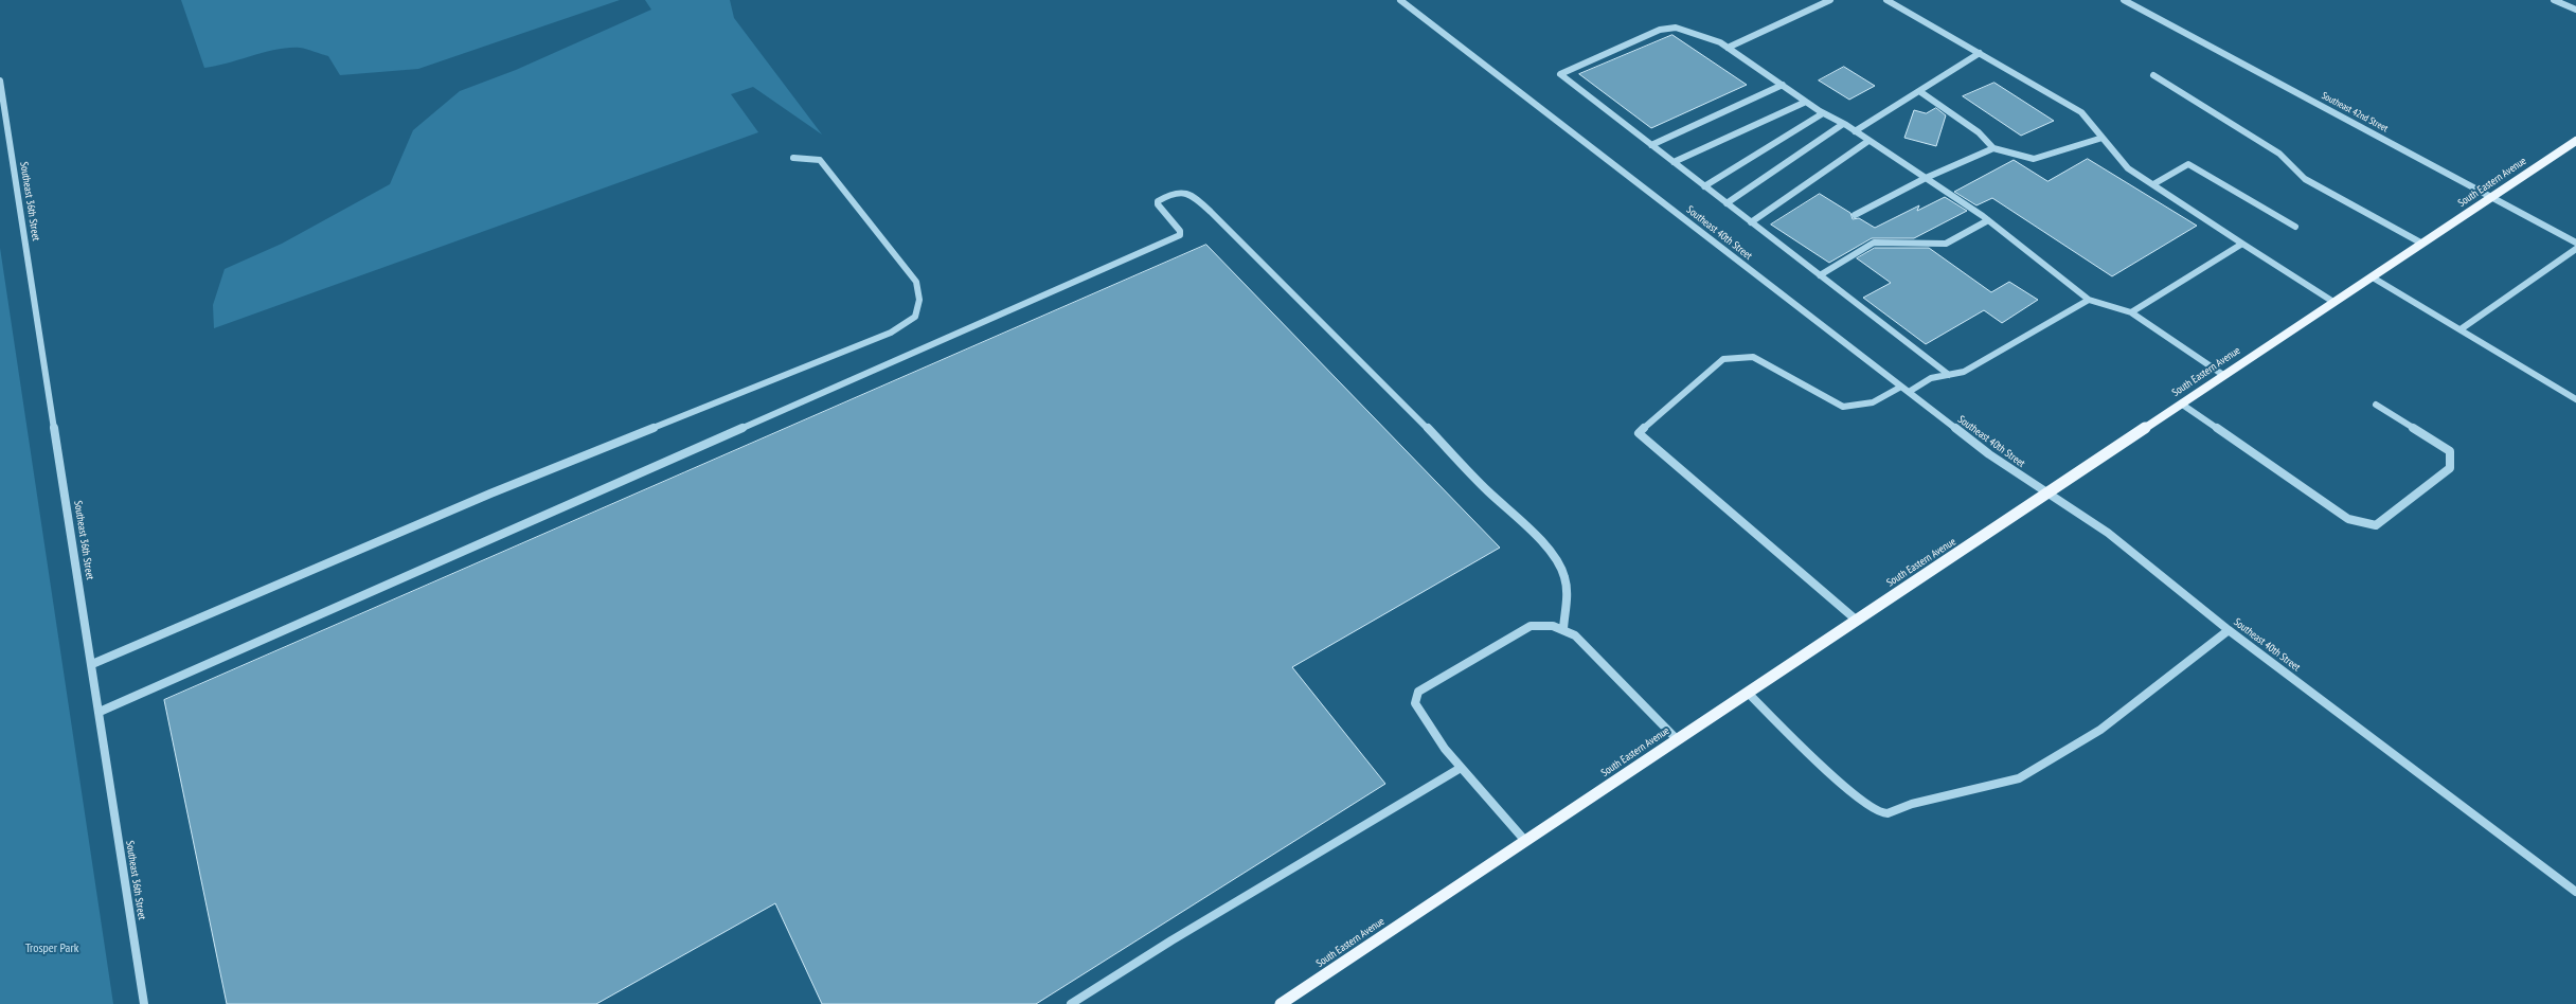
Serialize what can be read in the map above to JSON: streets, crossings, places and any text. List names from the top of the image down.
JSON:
{
  "streets": {
    "main road": ["South Eastern Avenue"],
    "street": ["Southeast 42nd Street", "Southeast 36th Street", "Southeast 40th Street"]
  },
  "crossings": [
    ["Southeast 42nd Street", "South Eastern Avenue"],
    ["South Eastern Avenue", "Southeast 40th Street"]
  ],
  "parks": ["Trosper Park"]
}
